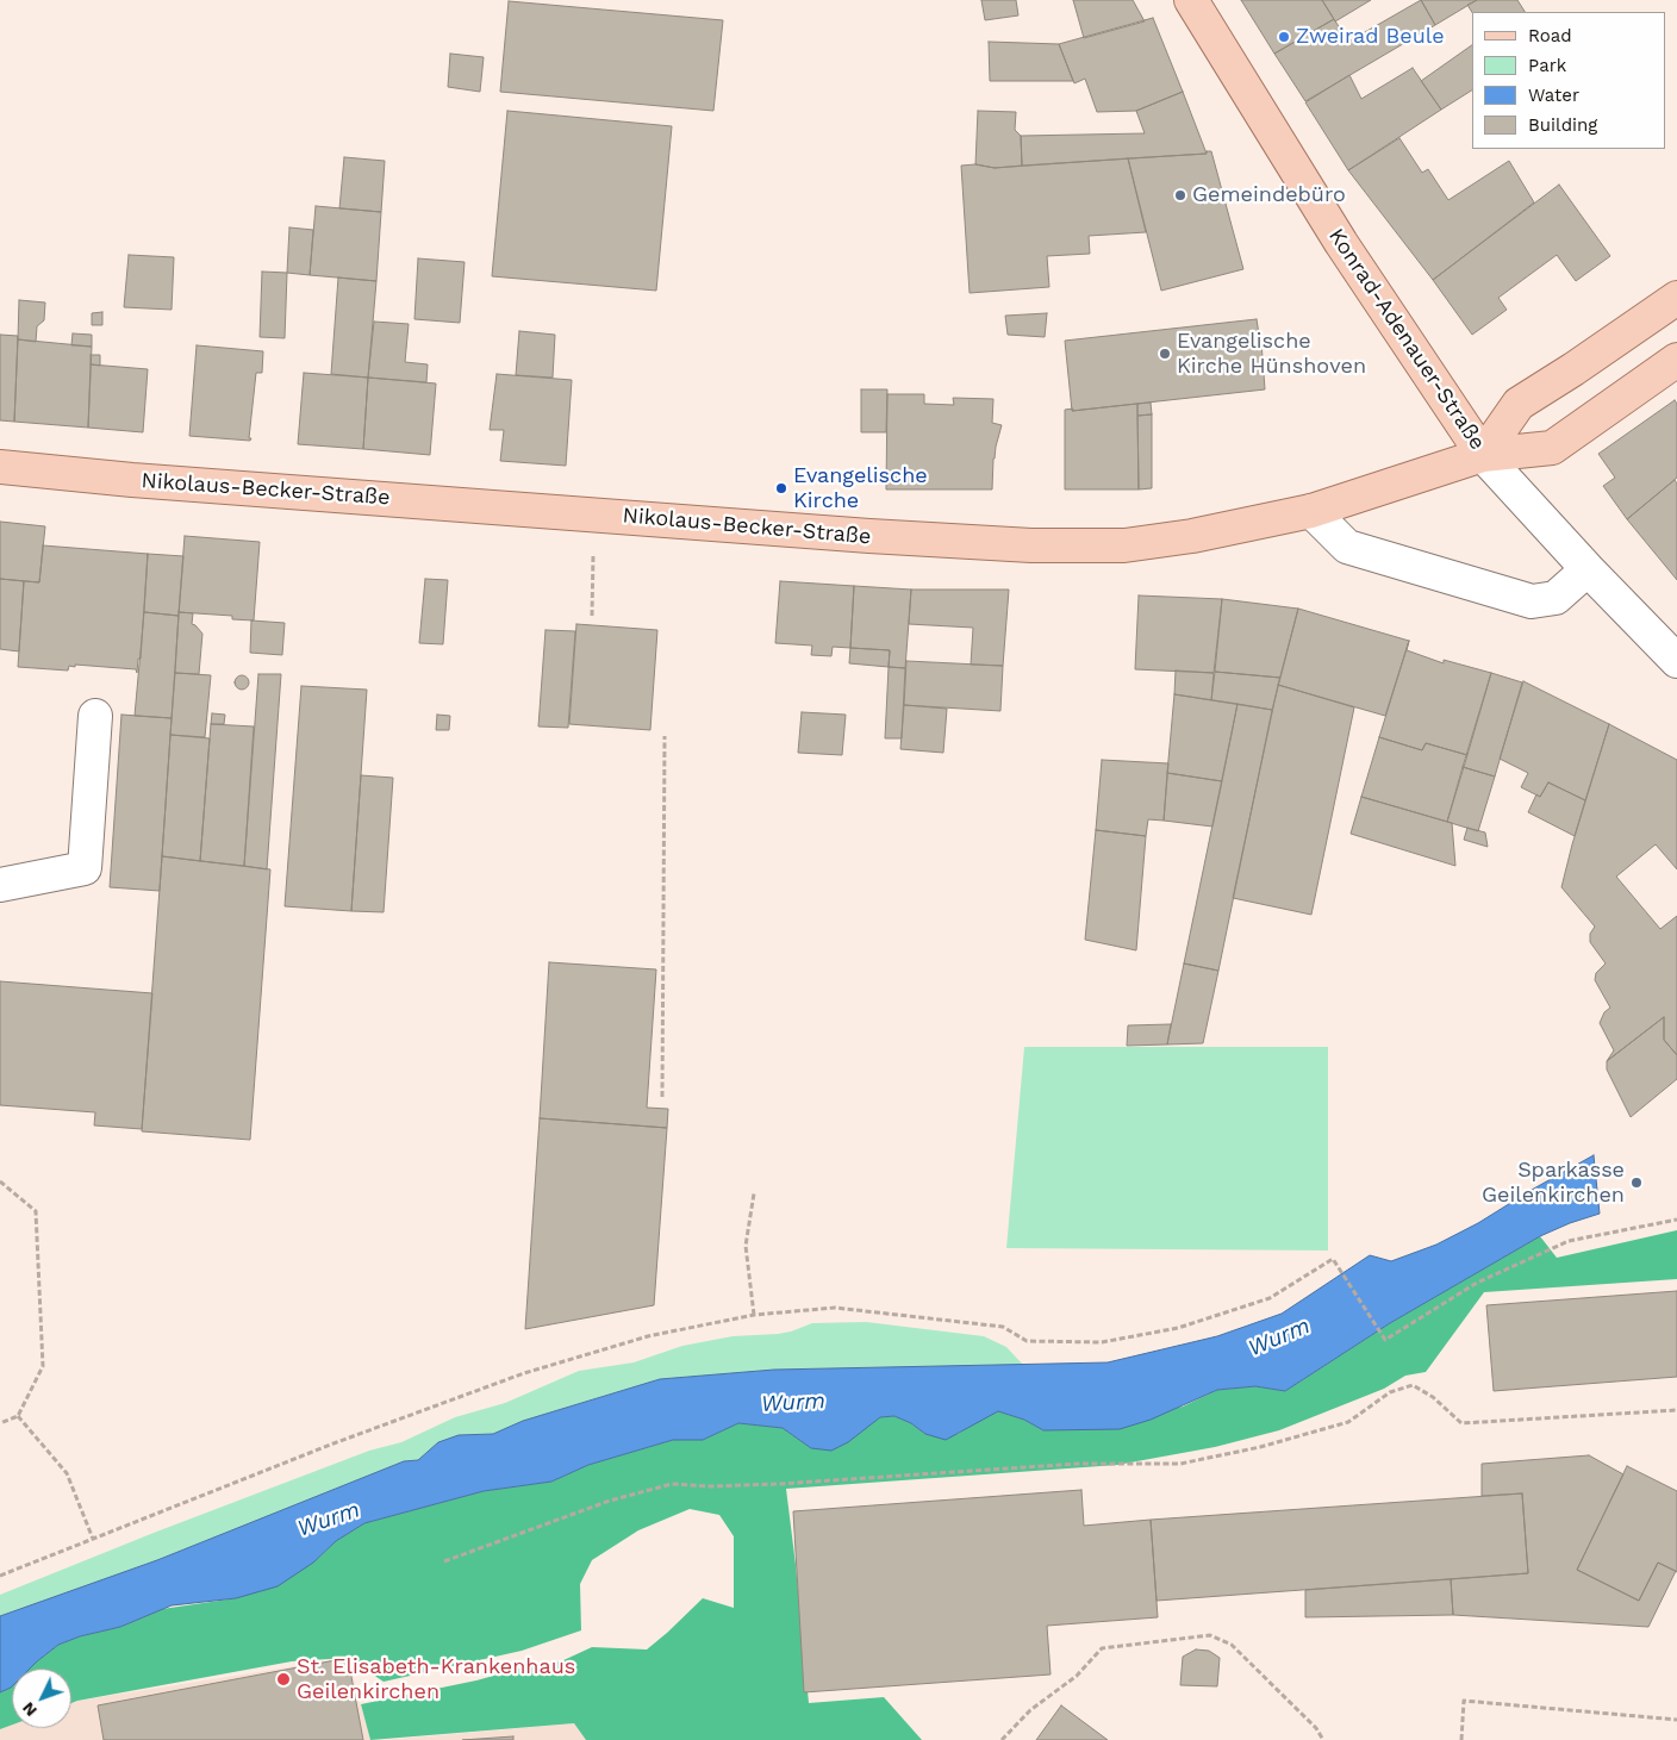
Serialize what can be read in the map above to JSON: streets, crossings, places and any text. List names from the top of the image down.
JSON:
{
  "streets": {
    "main road": ["Konrad-Adenauer-Straße", "Nikolaus-Becker-Straße"]
  },
  "crossings": [
    ["Konrad-Adenauer-Straße", "Nikolaus-Becker-Straße"]
  ],
  "water": ["Wurm"],
  "places": [
    "Zweirad Beule",
    "Gemeindebüro",
    "Evangelische Kirche Hünshoven",
    "Evangelische Kirche",
    "Sparkasse Geilenkirchen",
    "St. Elisabeth-Krankenhaus Geilenkirchen"
  ],
  "legend": [
    "Road",
    "Park",
    "Water",
    "Building"
  ],
  "north": "bottom left"
}
